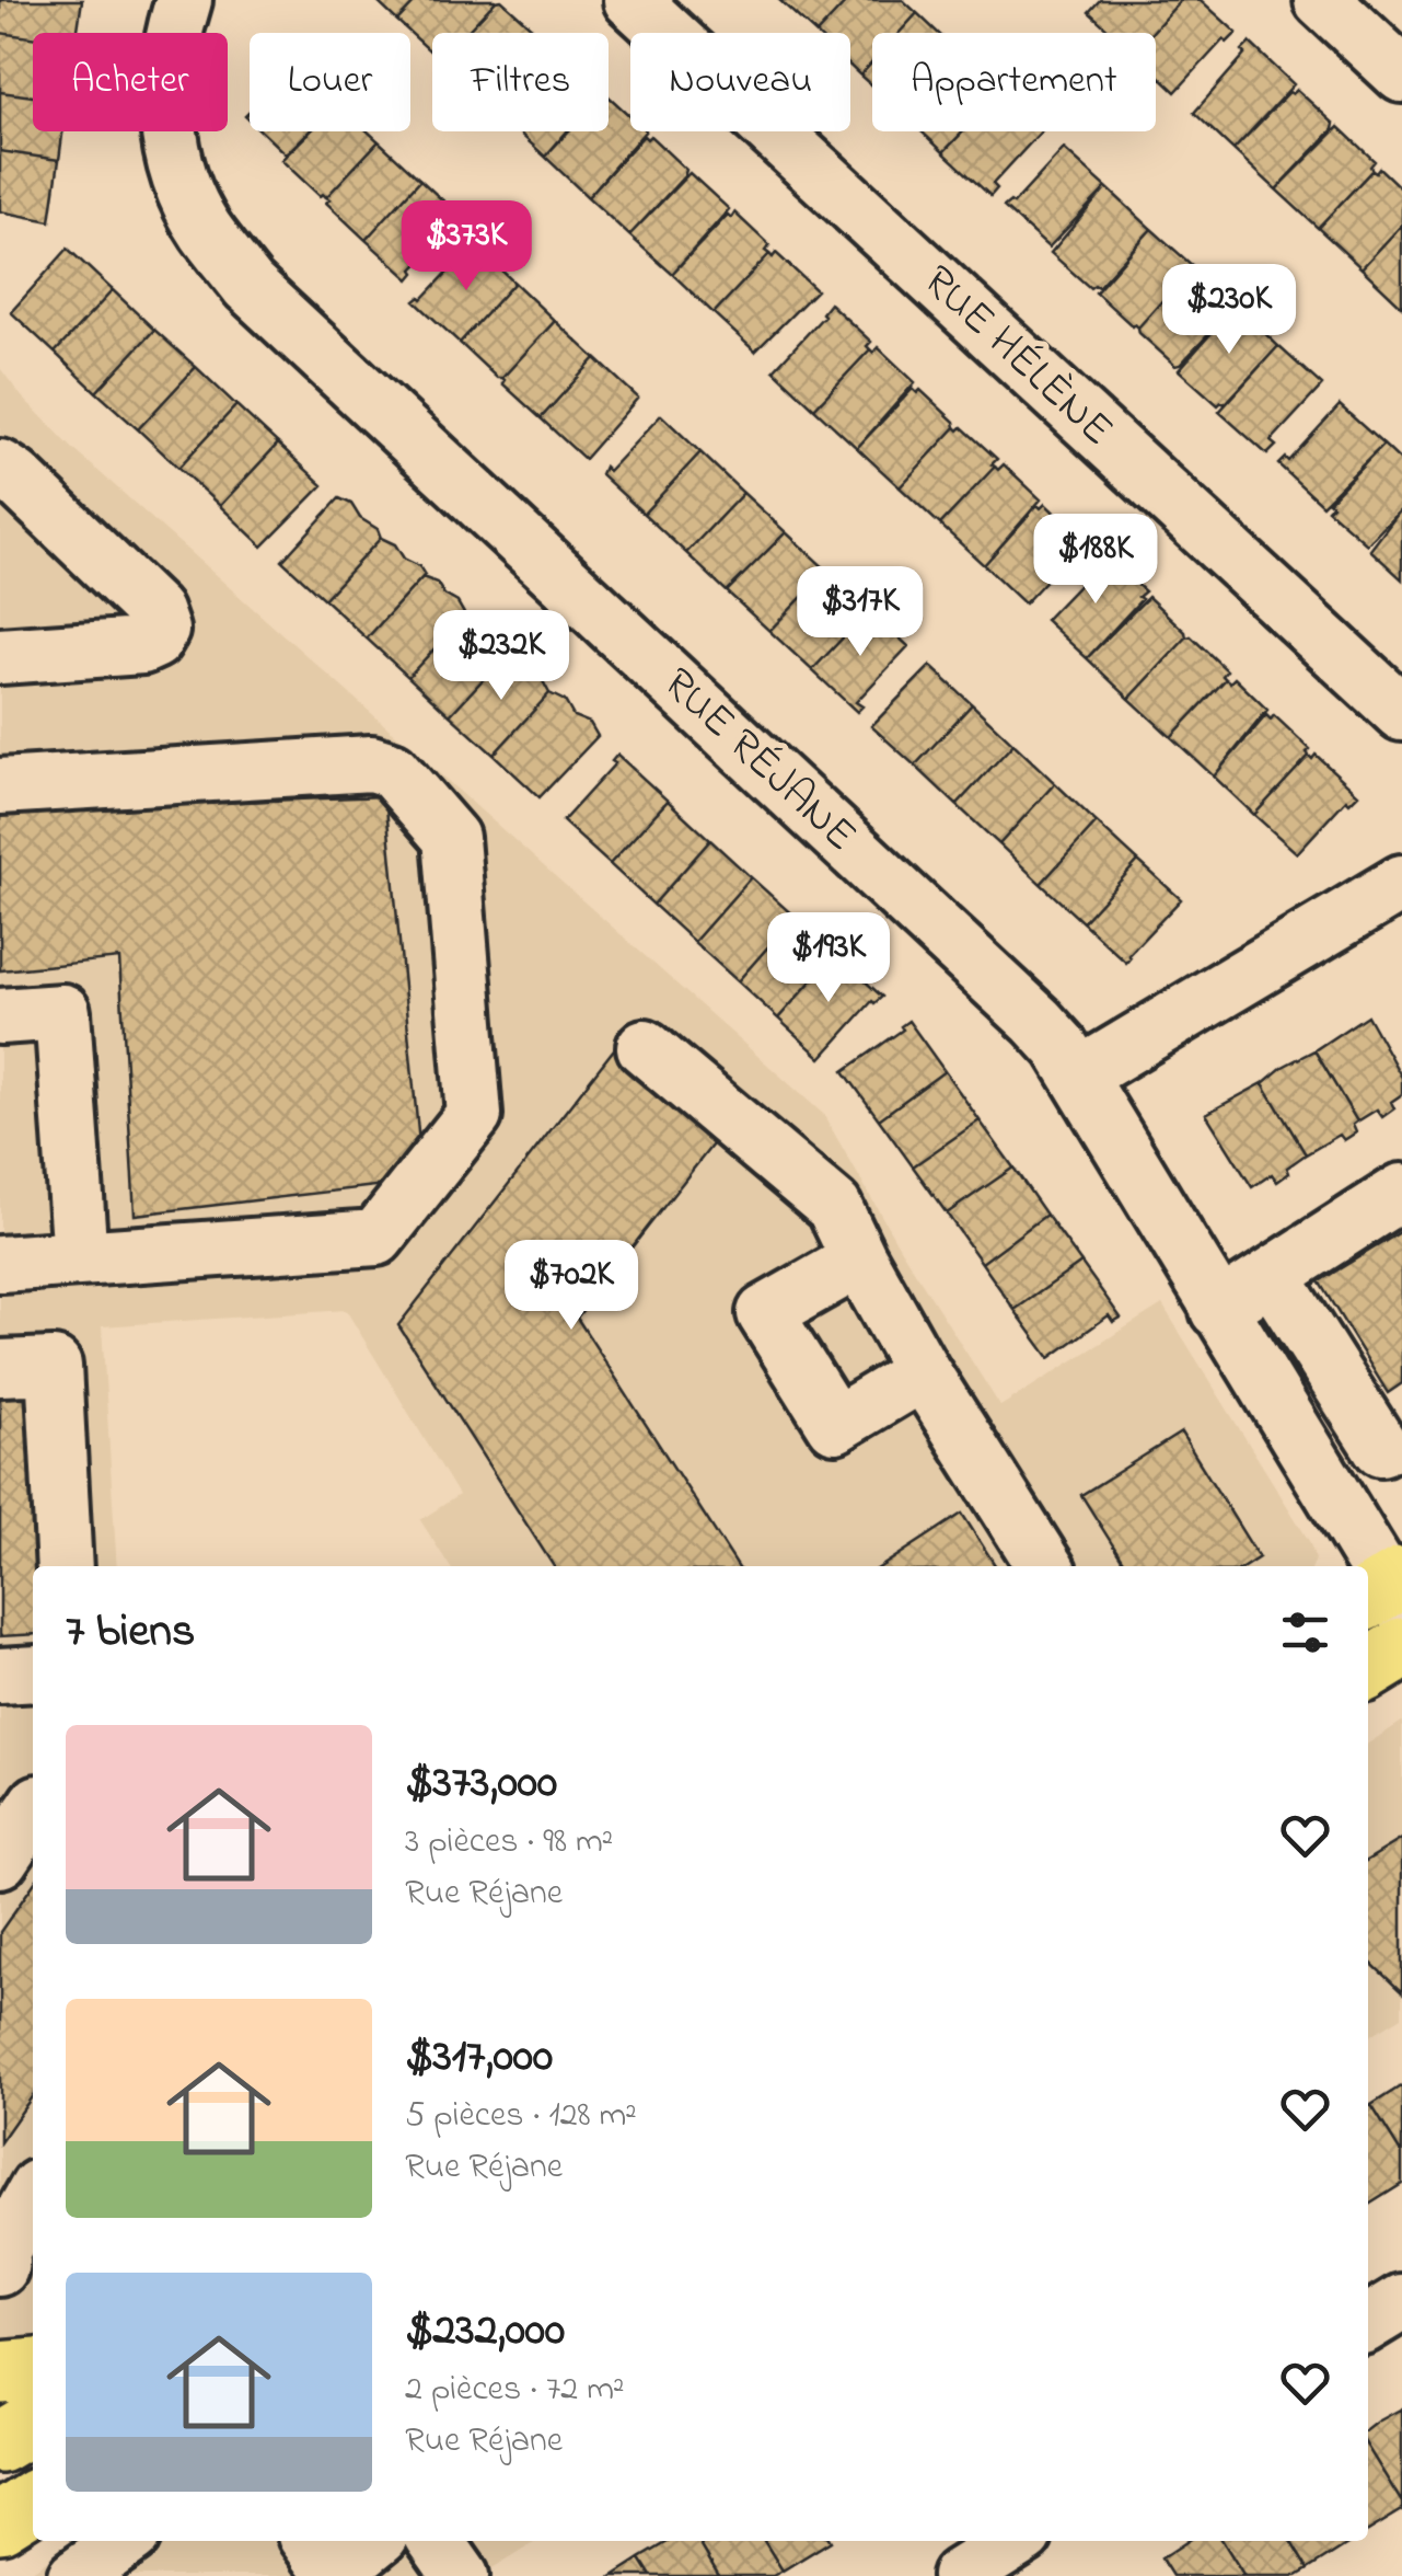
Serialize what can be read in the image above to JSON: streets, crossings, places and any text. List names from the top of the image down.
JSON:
{
  "streets": {
    "street": ["RUE HÉLÈNE", "RUE RÉJANE"]
  },
  "page": {
    "chip": [
      "Acheter",
      "Louer",
      "Filtres",
      "Nouveau",
      "Appartement"
    ],
    "price": [
      "$373K",
      "$230K",
      "$188K",
      "$317K",
      "$232K",
      "$193K",
      "$702K"
    ],
    "heading": "7 biens",
    "list": [
      {
        "name": "$373,000",
        "note": "3 pièces · 98 m² · Rue Réjane"
      },
      {
        "name": "$317,000",
        "note": "5 pièces · 128 m² · Rue Réjane"
      },
      {
        "name": "$232,000",
        "note": "2 pièces · 72 m² · Rue Réjane"
      }
    ]
  }
}
